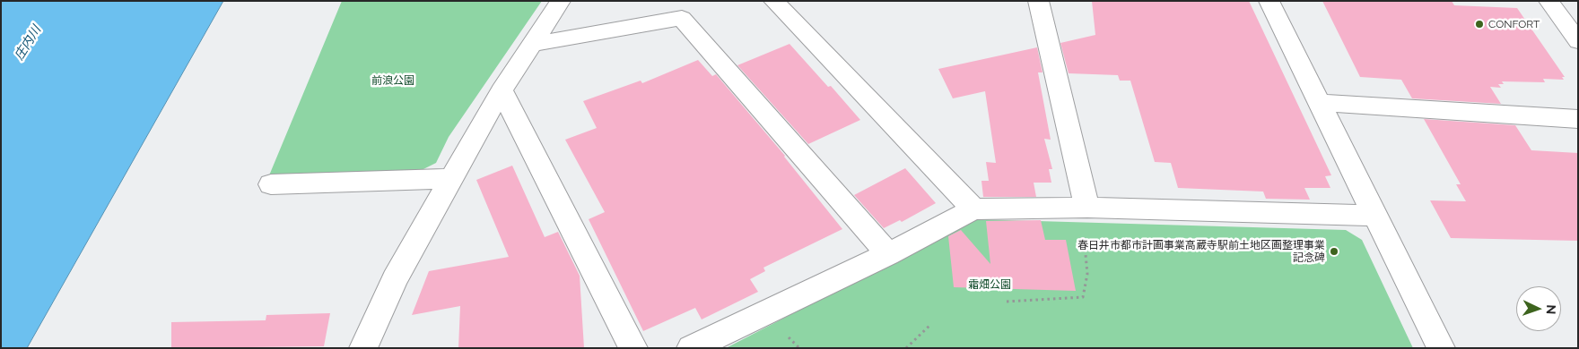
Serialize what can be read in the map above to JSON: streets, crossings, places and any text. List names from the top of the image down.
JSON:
{
  "water": ["庄内川"],
  "parks": ["前浪公園", "霜畑公園"],
  "places": ["CONFORT", "春日井市都市計画事業高蔵寺駅前土地区画整理事業 記念碑"],
  "north": "right"
}
